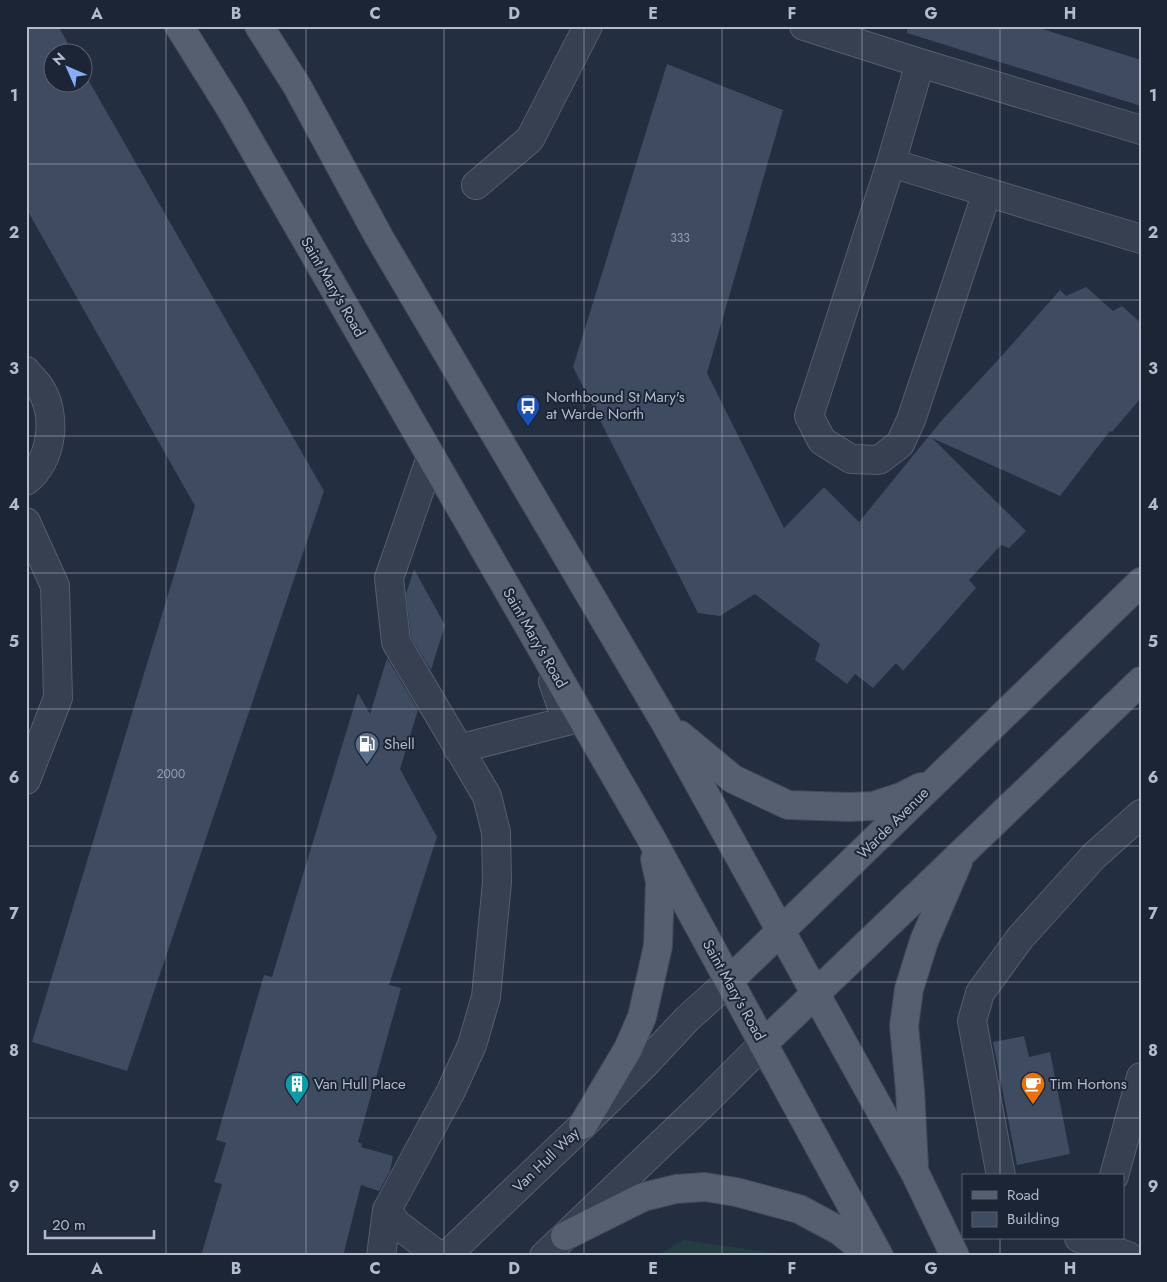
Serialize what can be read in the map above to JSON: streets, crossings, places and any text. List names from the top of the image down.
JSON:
{
  "streets": {
    "main road": ["Saint Mary's Road", "Warde Avenue"],
    "street": ["Van Hull Way"]
  },
  "crossings": [
    ["Saint Mary's Road", "Warde Avenue"],
    ["Warde Avenue", "Van Hull Way"]
  ],
  "places": {
    "bus stop": ["Northbound St Mary's at Warde North"],
    "fuel station": ["Shell"],
    "building": ["Van Hull Place"],
    "cafe": ["Tim Hortons"]
  },
  "house_numbers": ["333", "2000"],
  "legend": ["Road", "Building"],
  "scale_bar": "20 m",
  "north": "top left",
  "grid": {
    "columns": [
      "A",
      "B",
      "C",
      "D",
      "E",
      "F",
      "G",
      "H"
    ],
    "rows": [
      "1",
      "2",
      "3",
      "4",
      "5",
      "6",
      "7",
      "8",
      "9"
    ]
  }
}
